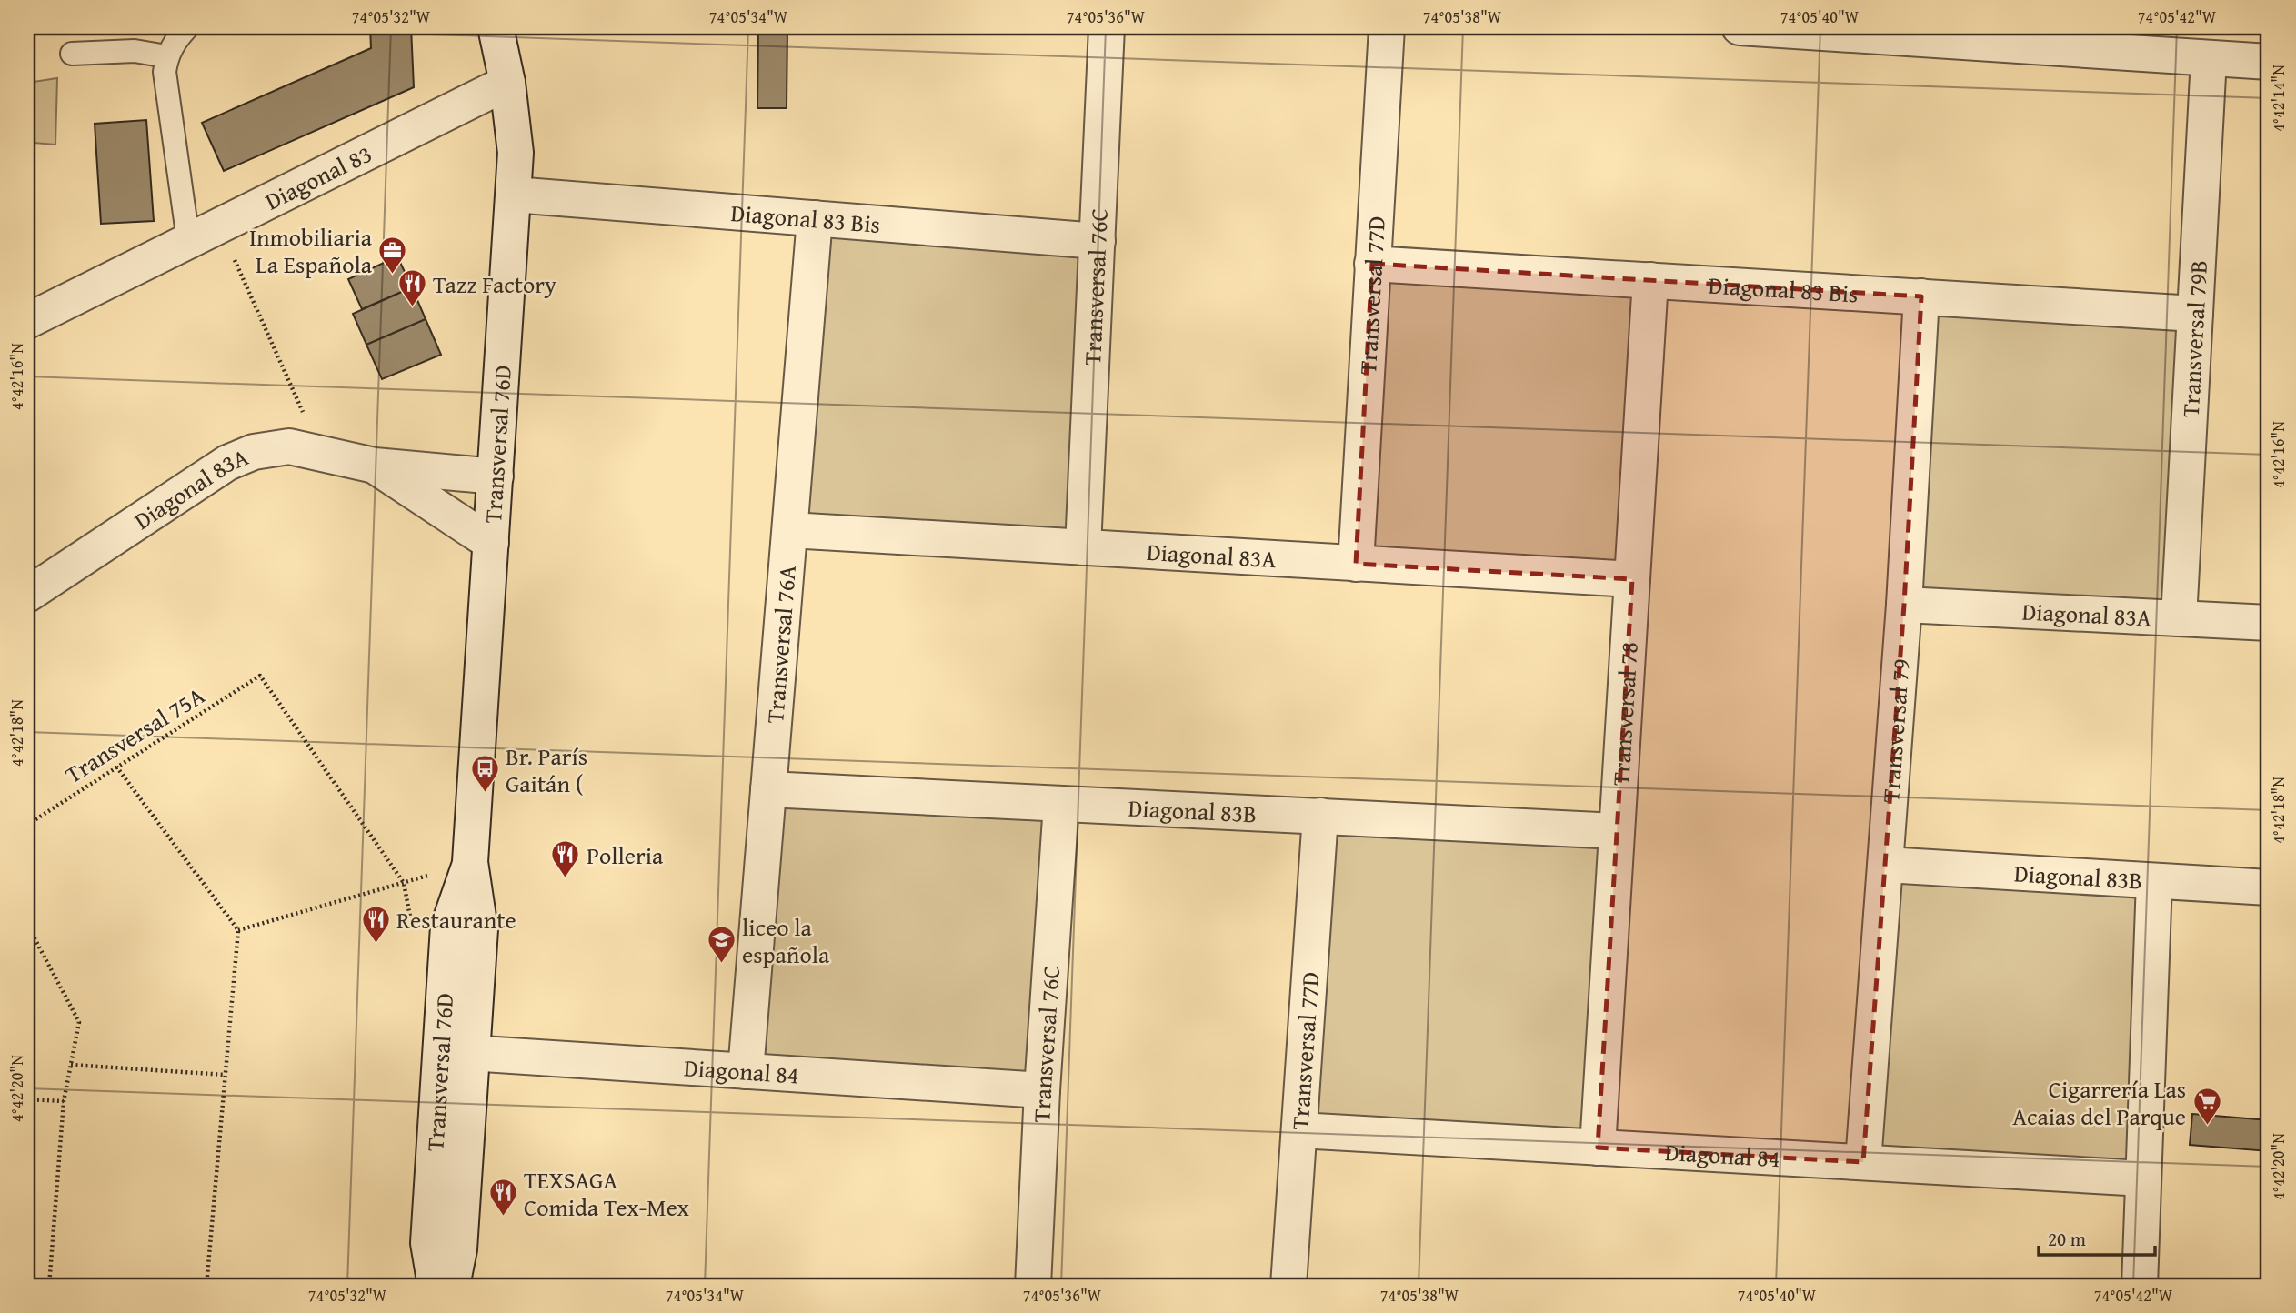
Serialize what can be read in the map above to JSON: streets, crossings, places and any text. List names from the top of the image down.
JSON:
{
  "streets": {
    "street": [
      "Diagonal 83",
      "Diagonal 83 Bis",
      "Transversal 76C",
      "Transversal 77D",
      "Transversal 79B",
      "Transversal 76D",
      "Diagonal 83A",
      "Transversal 76A",
      "Transversal 78",
      "Transversal 79",
      "Diagonal 83B",
      "Diagonal 84"
    ],
    "path": ["Transversal 75A"]
  },
  "crossings": [
    ["Diagonal 83", "Transversal 76D"],
    ["Diagonal 83 Bis", "Transversal 76C"],
    ["Diagonal 83 Bis", "Transversal 77D"],
    ["Diagonal 83 Bis", "Transversal 79B"],
    ["Diagonal 83 Bis", "Transversal 76D"],
    ["Diagonal 83 Bis", "Transversal 76A"],
    ["Diagonal 83 Bis", "Transversal 78"],
    ["Diagonal 83 Bis", "Transversal 79"],
    ["Transversal 76C", "Diagonal 83A"],
    ["Transversal 76C", "Diagonal 83B"],
    ["Transversal 76C", "Diagonal 84"],
    ["Transversal 77D", "Diagonal 83A"],
    ["Transversal 77D", "Diagonal 83B"],
    ["Transversal 77D", "Diagonal 84"],
    ["Transversal 79B", "Diagonal 83A"],
    ["Transversal 76D", "Diagonal 83A"],
    ["Transversal 76D", "Diagonal 84"],
    ["Diagonal 83A", "Transversal 76A"],
    ["Diagonal 83A", "Transversal 78"],
    ["Diagonal 83A", "Transversal 79"],
    ["Transversal 76A", "Diagonal 83B"],
    ["Transversal 76A", "Diagonal 84"],
    ["Transversal 78", "Diagonal 83B"],
    ["Transversal 78", "Diagonal 84"],
    ["Transversal 79", "Diagonal 83B"],
    ["Transversal 79", "Diagonal 84"]
  ],
  "places": {
    "office": ["Inmobiliaria La Española"],
    "restaurant": [
      "Tazz Factory",
      "Polleria",
      "Restaurante",
      "TEXSAGA Comida Tex-Mex"
    ],
    "bus stop": ["Br. París Gaitán ("],
    "school or university": ["liceo la española"],
    "supermarket": ["Cigarrería Las Acaias del Parque"]
  },
  "scale_bar": "20 m",
  "coordinates": [
    "74°05'32\"W",
    "74°05'34\"W",
    "74°05'36\"W",
    "74°05'38\"W",
    "74°05'40\"W",
    "74°05'42\"W",
    "4°42'14\"N",
    "4°42'16\"N",
    "4°42'18\"N",
    "4°42'20\"N"
  ]
}
